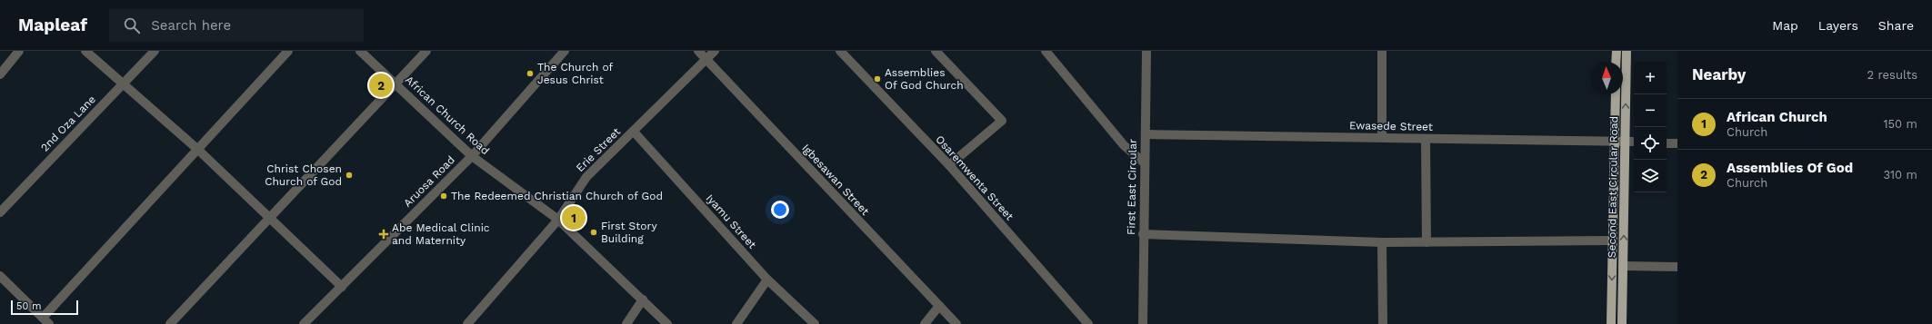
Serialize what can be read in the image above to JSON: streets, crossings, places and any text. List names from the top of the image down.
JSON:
{
  "streets": {
    "main road": ["Second East Circular Road"],
    "street": [
      "African Church Road",
      "2nd Oza Lane",
      "Ewasede Street",
      "Erie Street",
      "Osaremwenta Street",
      "Igbesawan Street",
      "Aruosa Road",
      "First East Circular",
      "Iyamu Street"
    ]
  },
  "crossings": [
    ["African Church Road", "Erie Street"],
    ["African Church Road", "Aruosa Road"],
    ["Ewasede Street", "First East Circular"],
    ["Ewasede Street", "Second East Circular Road"],
    ["Erie Street", "Igbesawan Street"],
    ["Erie Street", "Iyamu Street"]
  ],
  "places": {
    "other": [
      "The Church of Jesus Christ",
      "Assemblies Of God Church",
      "Christ Chosen Church of God",
      "The Redeemed Christian Church of God",
      "First Story Building"
    ],
    "health": ["Abe Medical Clinic and Maternity"]
  },
  "scale_bar": "50 m",
  "north": "top",
  "page": {
    "header": "Mapleaf",
    "search": "Search here",
    "nav": ["Map", "Layers", "Share"],
    "heading": ["Nearby", "2 results"],
    "map_buttons": ["+", "−"],
    "pins": ["2", "1"],
    "list": [
      {
        "mark": "1",
        "name": "African Church",
        "note": "Church",
        "value": "150 m"
      },
      {
        "mark": "2",
        "name": "Assemblies Of God",
        "note": "Church",
        "value": "310 m"
      }
    ],
    "scale": "50 m"
  }
}
